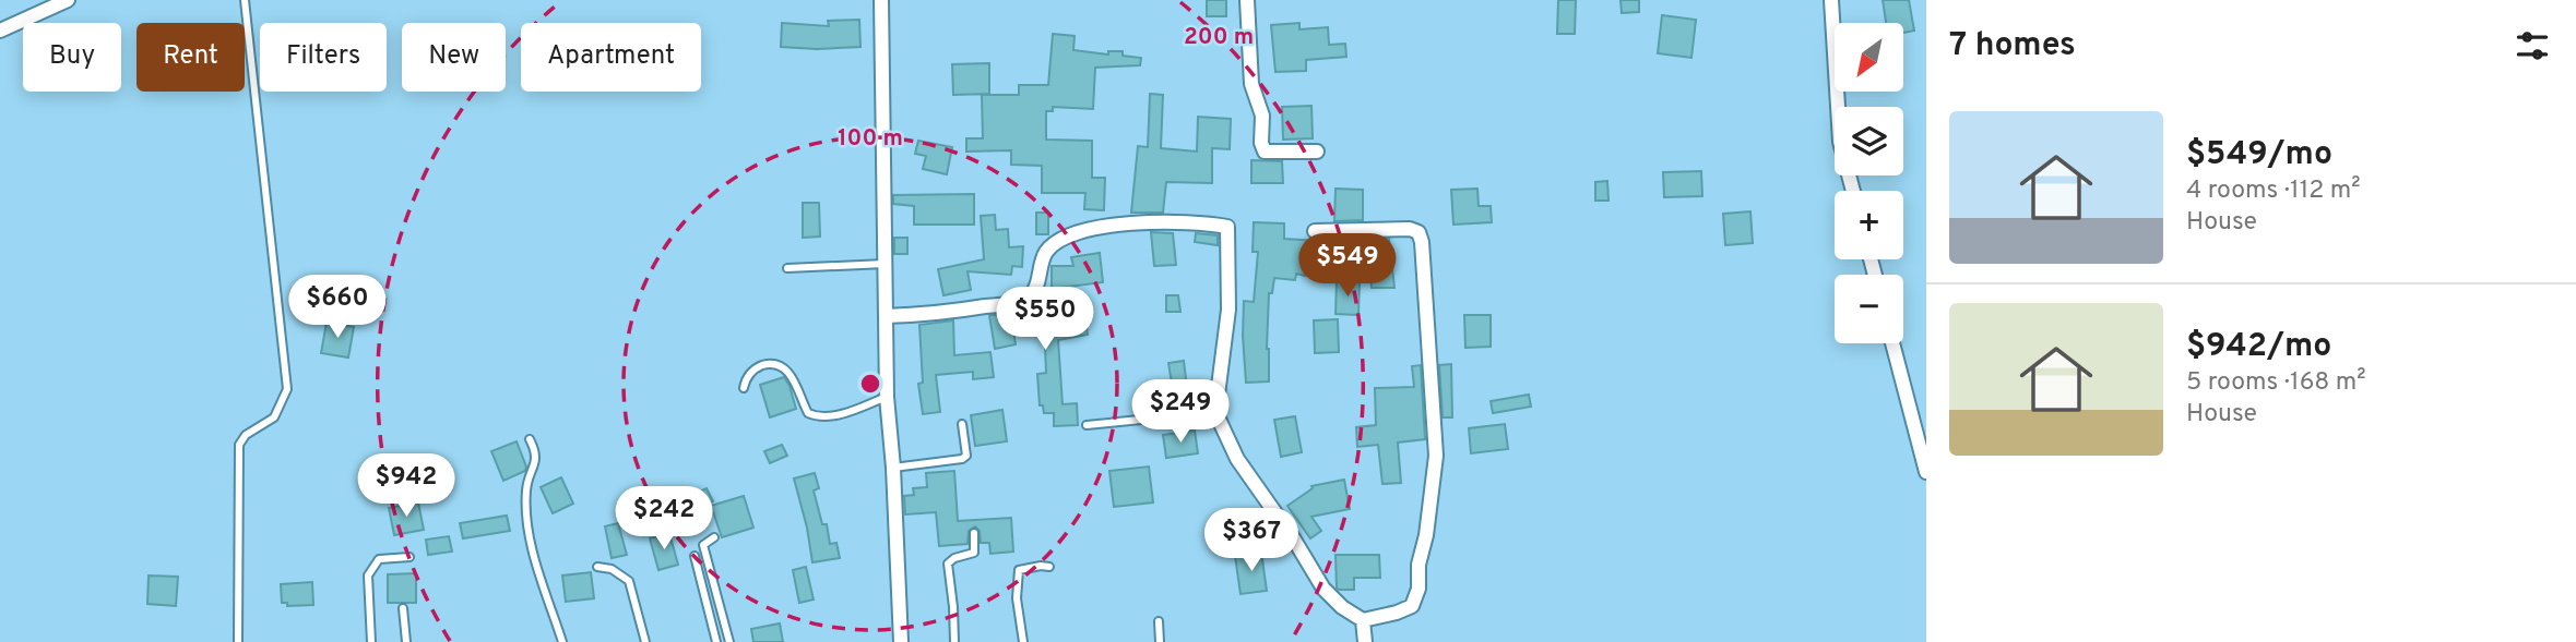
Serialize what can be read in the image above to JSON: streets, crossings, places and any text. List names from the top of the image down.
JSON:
{
  "north": "bottom left",
  "page": {
    "heading": "7 homes",
    "map_buttons": ["+", "−"],
    "chip": [
      "Buy",
      "Rent",
      "Filters",
      "New",
      "Apartment"
    ],
    "list": [
      {
        "name": "$549/mo",
        "note": "4 rooms · 112 m² · House"
      },
      {
        "name": "$942/mo",
        "note": "5 rooms · 168 m² · House"
      }
    ],
    "price": [
      "$549",
      "$660",
      "$550",
      "$249",
      "$942",
      "$242",
      "$367"
    ]
  },
  "rings": ["200 m", "100 m"]
}
